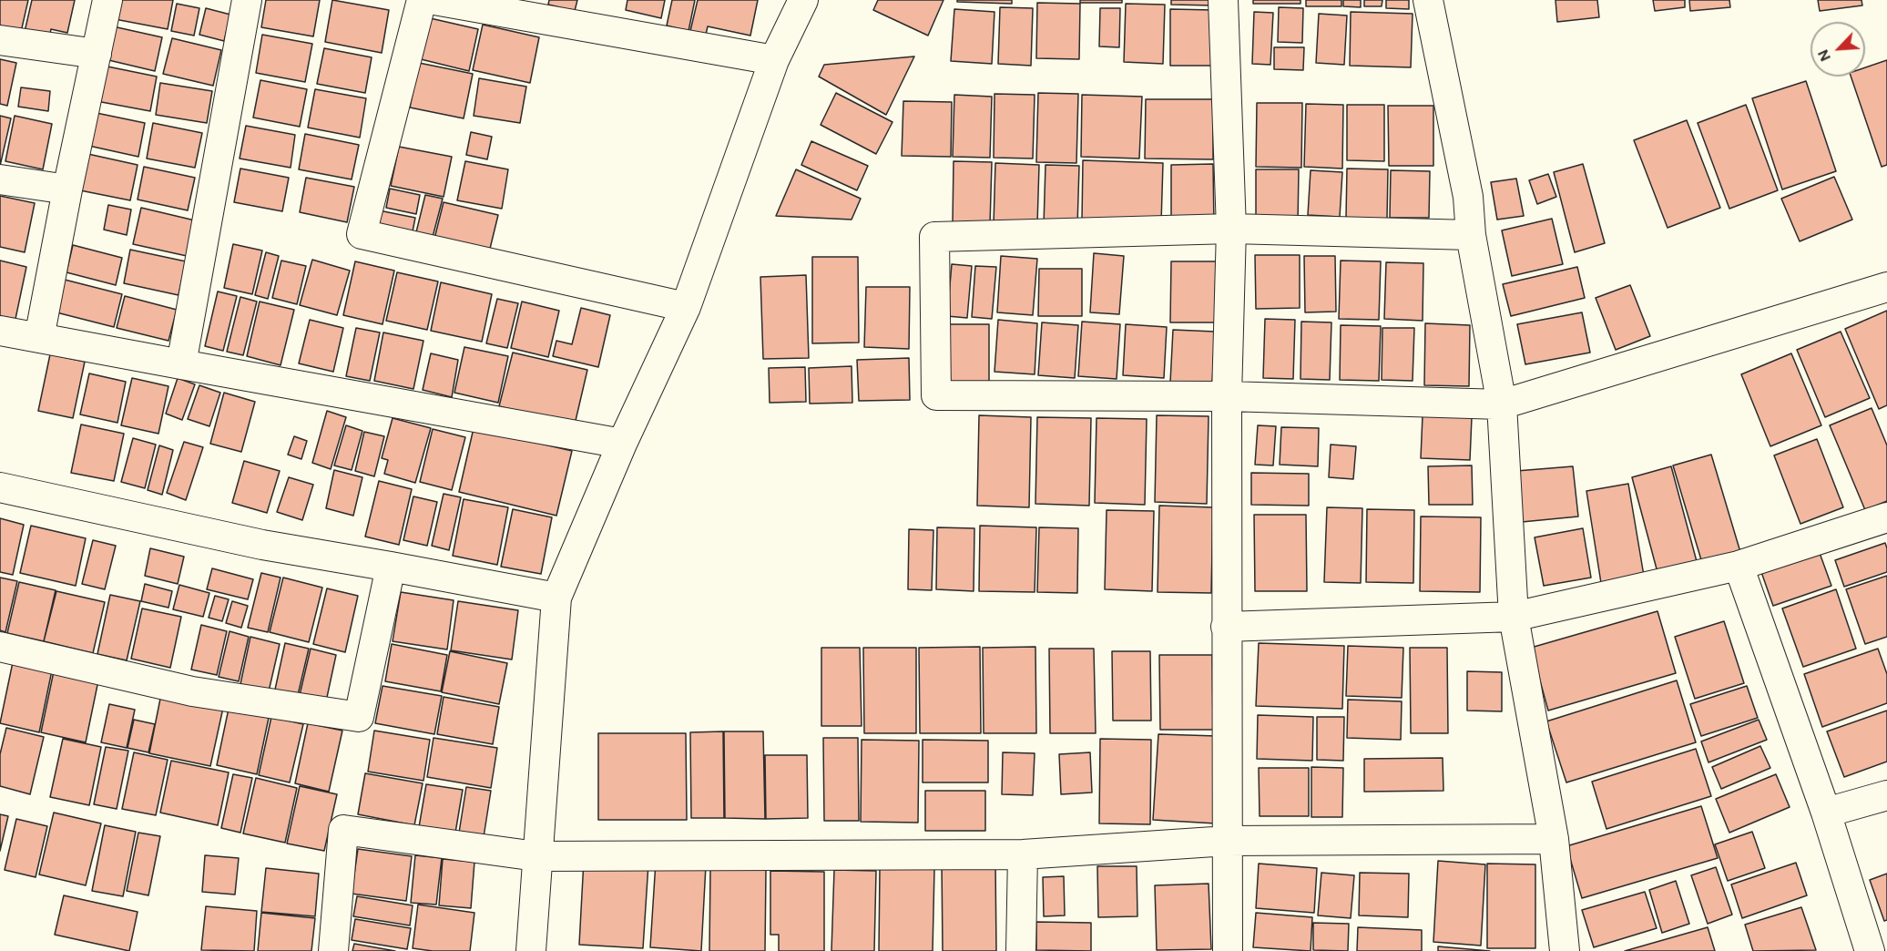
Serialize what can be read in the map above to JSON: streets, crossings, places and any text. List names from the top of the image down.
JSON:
{
  "north": "bottom left"
}
